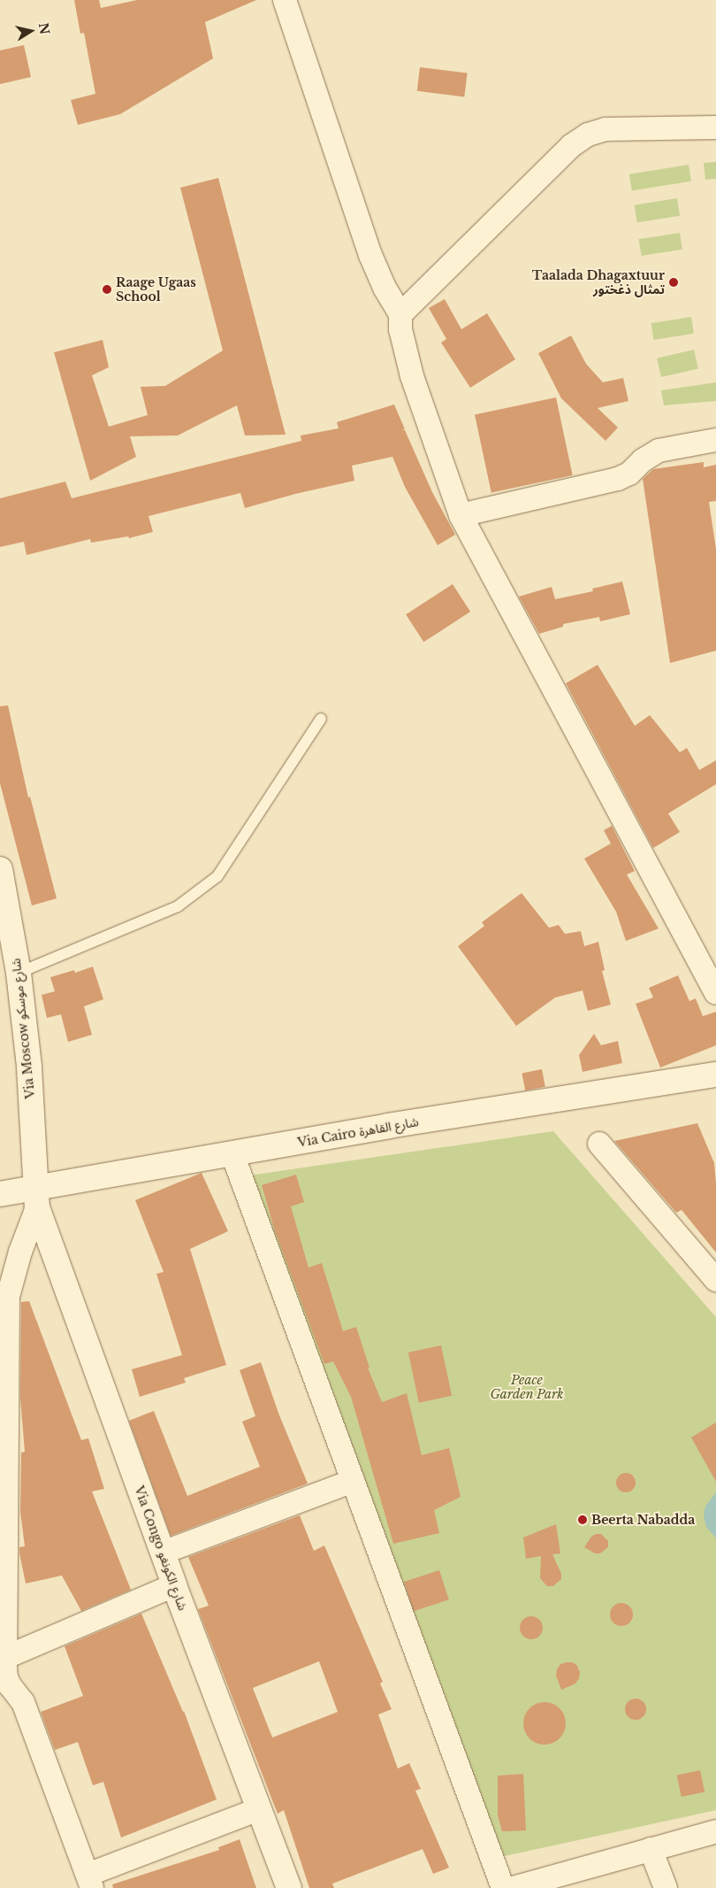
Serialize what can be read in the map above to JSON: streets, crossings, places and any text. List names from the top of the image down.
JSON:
{
  "streets": {
    "main road": ["Via Moscow شارع موسكو", "Via Cairo شارع القاهرة", "Via Congo شارع الكونغو"]
  },
  "crossings": [
    ["Via Moscow شارع موسكو", "Via Cairo شارع القاهرة"],
    ["Via Moscow شارع موسكو", "Via Congo شارع الكونغو"],
    ["Via Cairo شارع القاهرة", "Via Congo شارع الكونغو"]
  ],
  "parks": ["Peace Garden Park"],
  "places": ["Taalada Dhagaxtuur تمثال ذغختور", "Raage Ugaas School", "Beerta Nabadda"],
  "north": "right"
}
